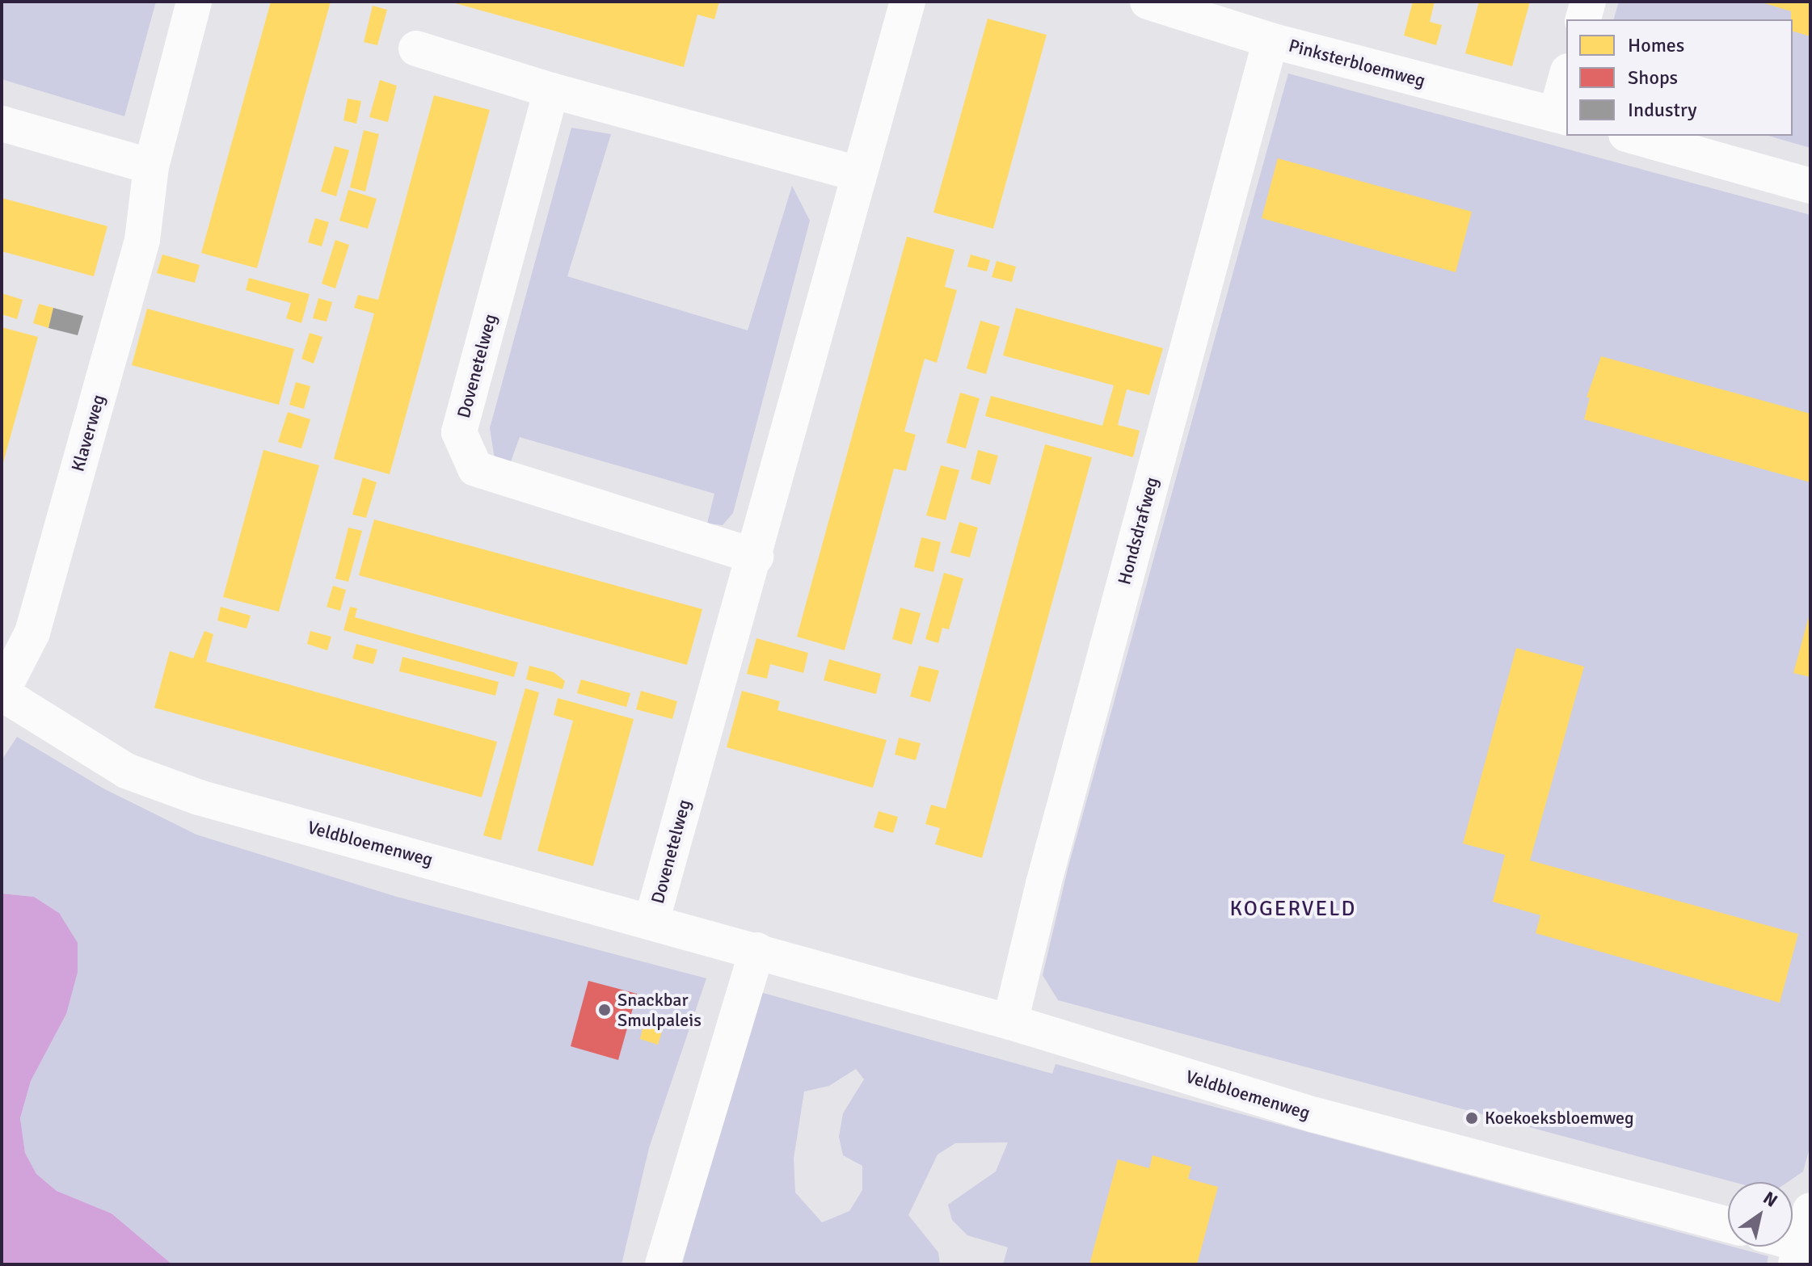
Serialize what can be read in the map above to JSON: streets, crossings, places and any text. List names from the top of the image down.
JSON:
{
  "streets": {
    "street": [
      "Pinksterbloemweg",
      "Dovenetelweg",
      "Klaverweg",
      "Hondsdrafweg",
      "Veldbloemenweg"
    ]
  },
  "crossings": [
    ["Pinksterbloemweg", "Hondsdrafweg"],
    ["Dovenetelweg", "Veldbloemenweg"],
    ["Klaverweg", "Veldbloemenweg"],
    ["Hondsdrafweg", "Veldbloemenweg"]
  ],
  "districts": ["KOGERVELD"],
  "places": ["Snackbar Smulpaleis", "Koekoeksbloemweg"],
  "legend": ["Homes", "Shops", "Industry"],
  "north": "top right"
}
